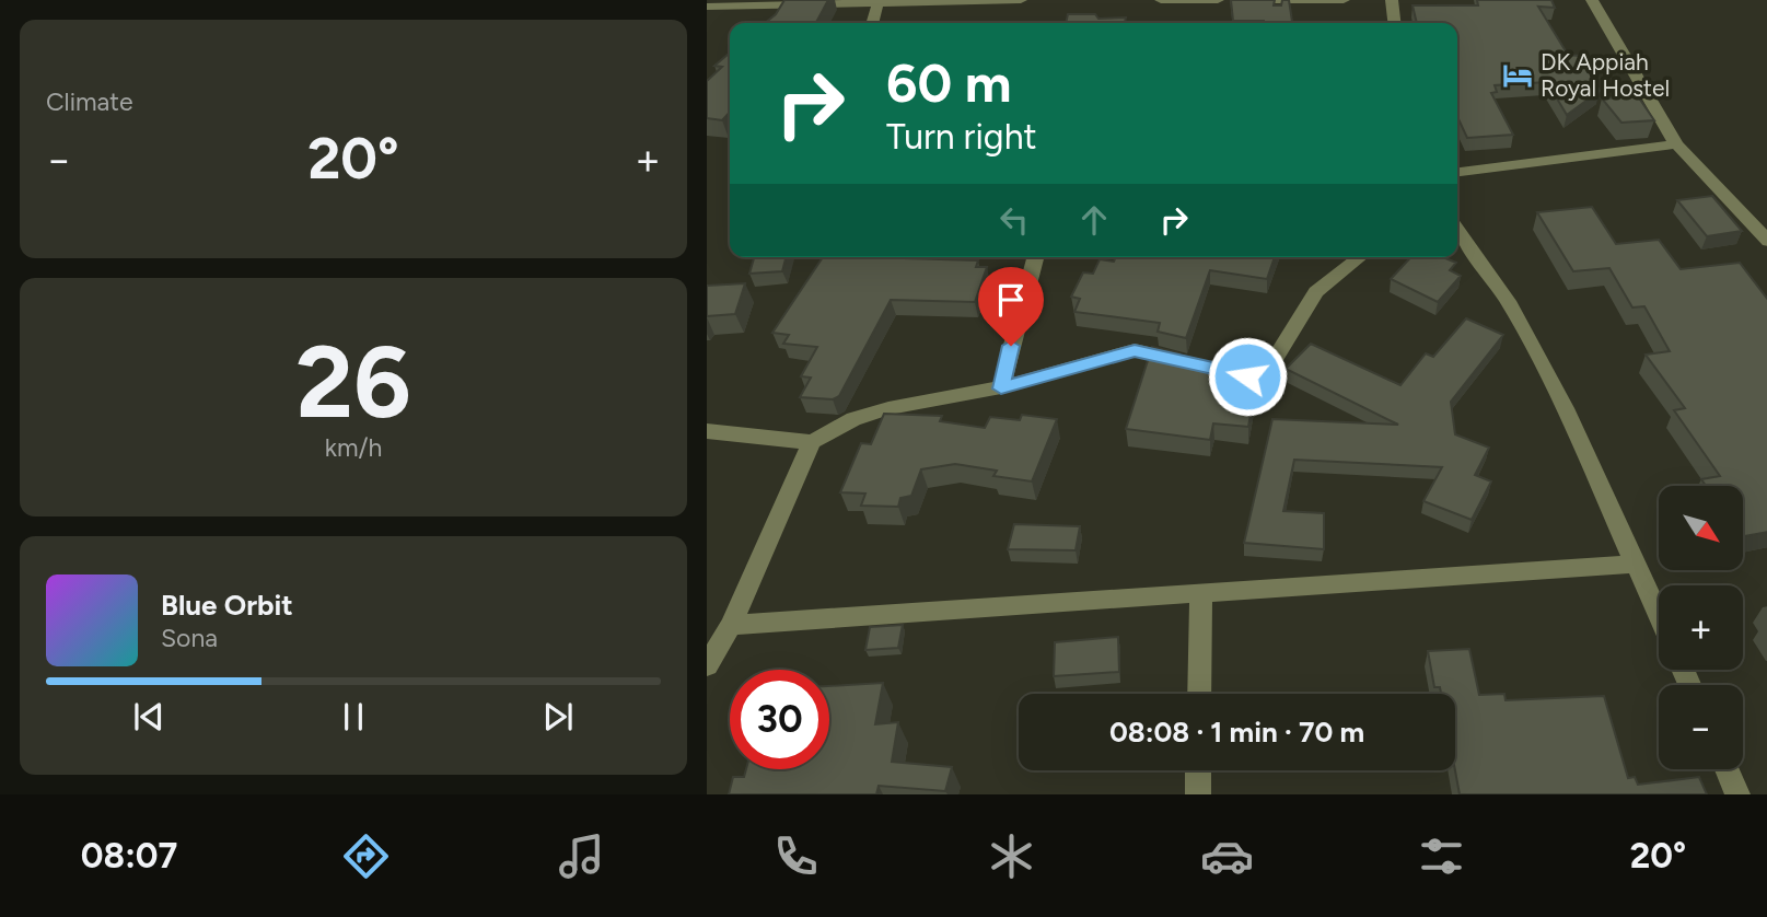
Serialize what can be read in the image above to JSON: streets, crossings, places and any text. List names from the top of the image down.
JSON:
{
  "places": {
    "hotel": ["DK Appiah Royal Hostel"]
  },
  "north": "bottom right",
  "page": {
    "tile": [
      "Climate",
      ["26", "km/h"]
    ],
    "turn": ["60 m", "Turn right"],
    "heat": ["−", "20°", "+"],
    "map_buttons": ["+", "−"],
    "song": ["Blue Orbit", "Sona"],
    "limit": "30",
    "trip": "08:08 · 1 min · 70 m",
    "tabs": ["08:07", "20°"]
  }
}
